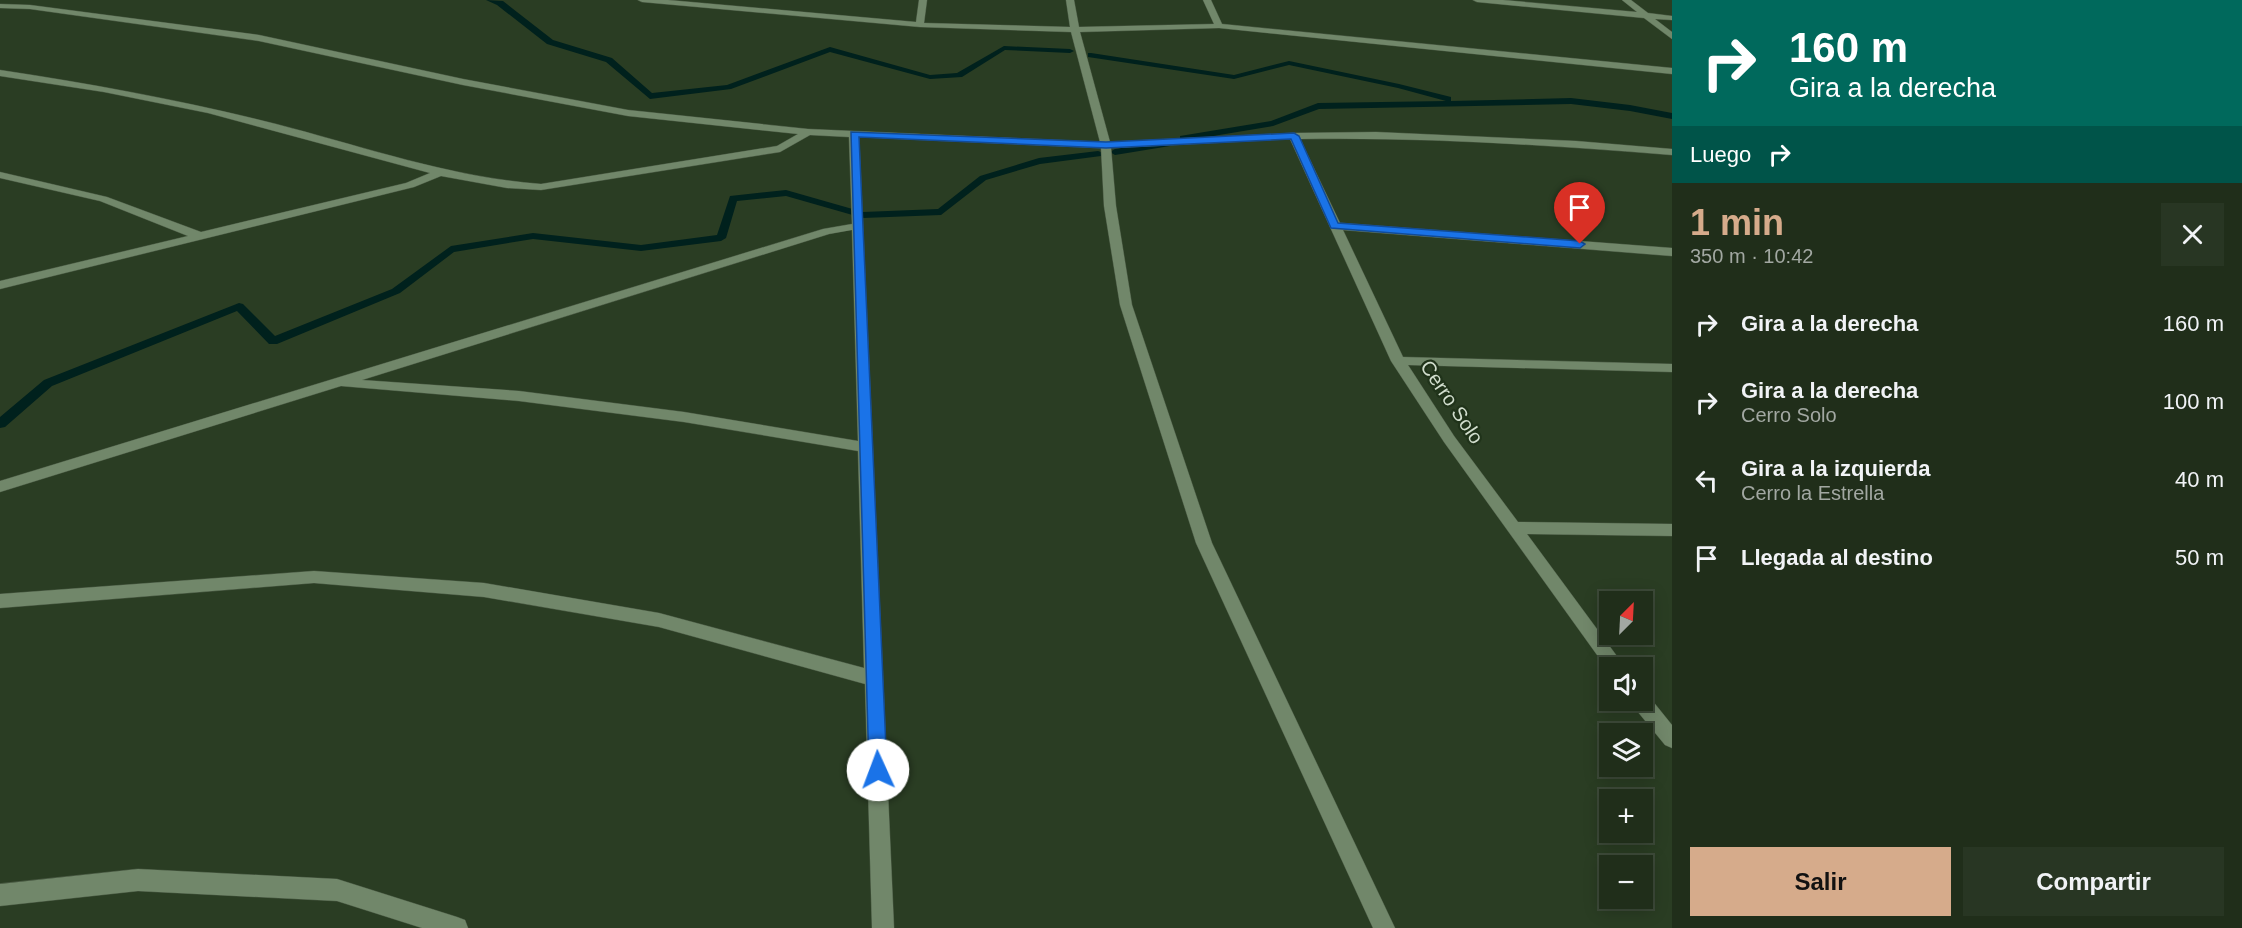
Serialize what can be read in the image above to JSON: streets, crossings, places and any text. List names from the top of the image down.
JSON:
{
  "streets": {
    "street": ["Cerro Solo"]
  },
  "north": "top right",
  "page": {
    "turn": ["160 m", "Gira a la derecha"],
    "then": "Luego",
    "heading": ["1 min", "350 m · 10:42"],
    "list": [
      {
        "name": "Gira a la derecha",
        "value": "160 m"
      },
      {
        "name": "Gira a la derecha",
        "note": "Cerro Solo",
        "value": "100 m"
      },
      {
        "name": "Gira a la izquierda",
        "note": "Cerro la Estrella",
        "value": "40 m"
      },
      {
        "name": "Llegada al destino",
        "value": "50 m"
      }
    ],
    "map_buttons": ["+", "−"],
    "buttons": ["Salir", "Compartir"]
  }
}
